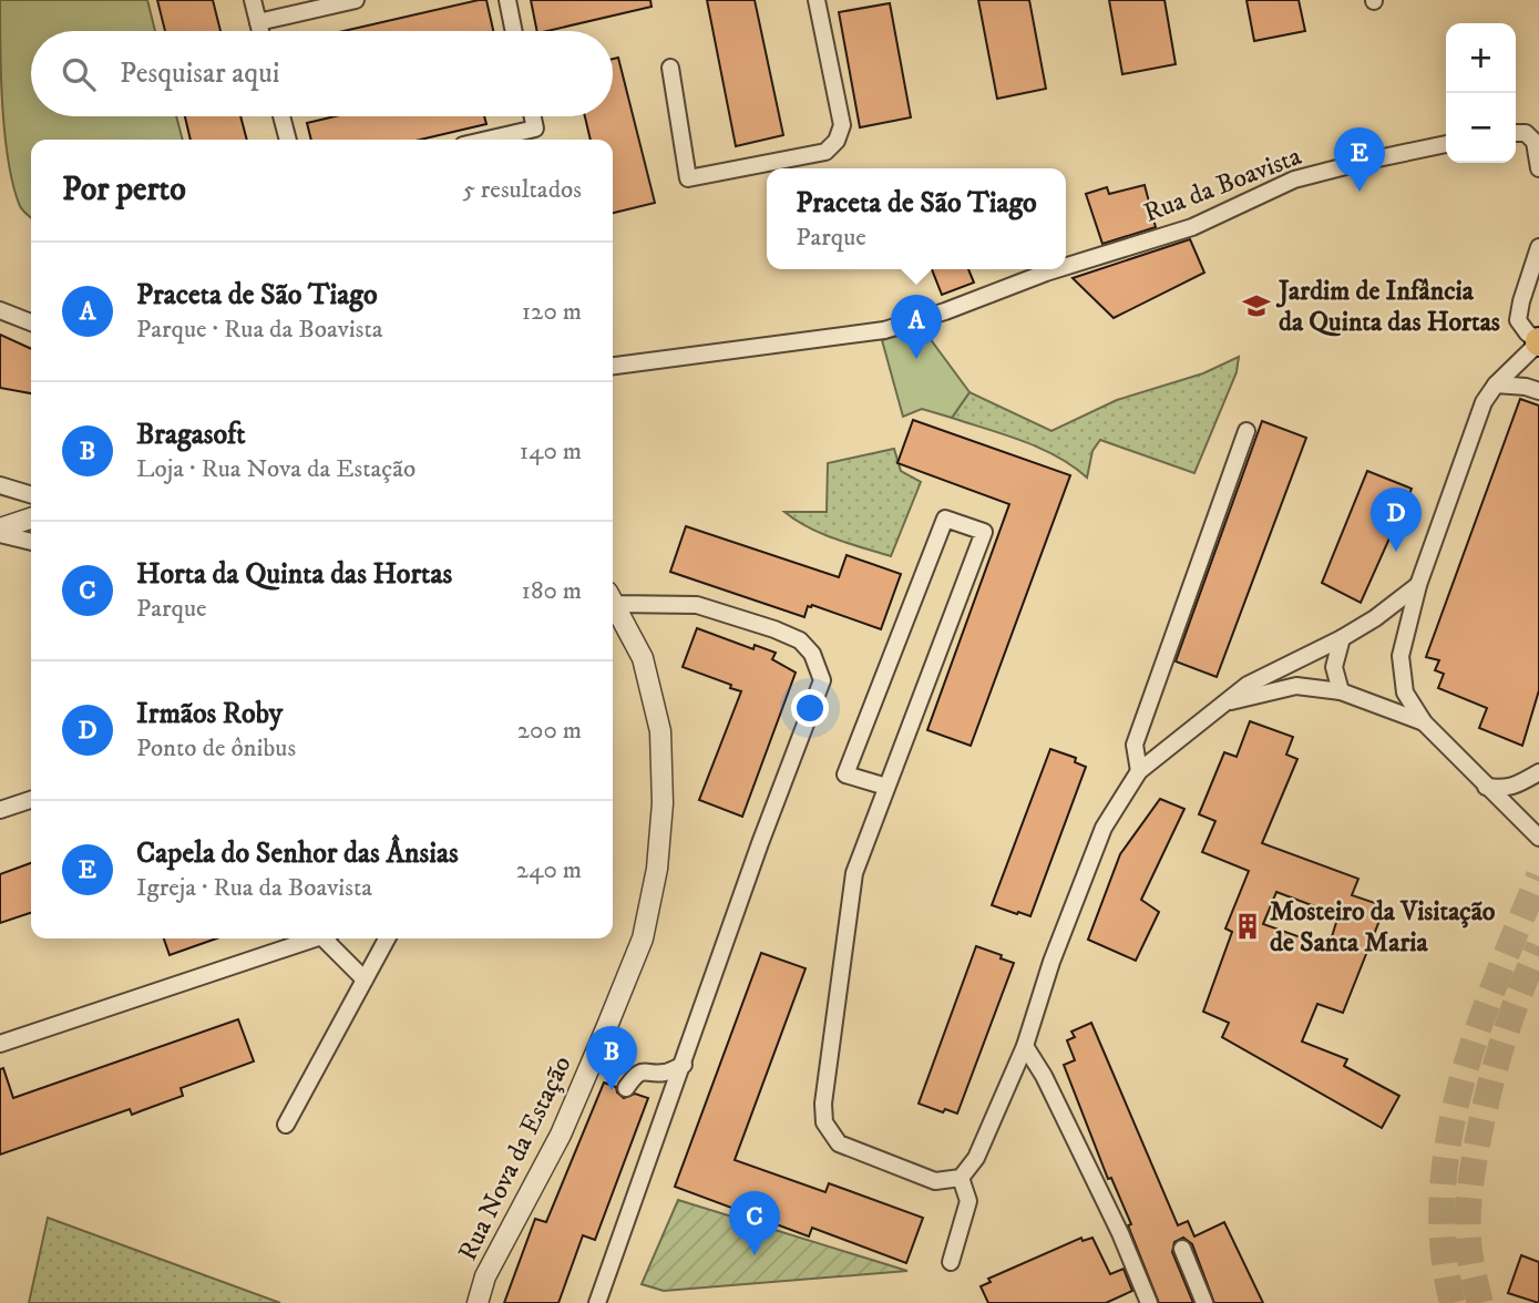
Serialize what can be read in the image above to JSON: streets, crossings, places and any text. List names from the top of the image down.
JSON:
{
  "streets": {
    "street": ["Rua da Boavista", "Rua Nova da Estação"]
  },
  "places": {
    "school or university": ["Jardim de Infância da Quinta das Hortas"],
    "building": ["Mosteiro da Visitação de Santa Maria"]
  },
  "page": {
    "map_buttons": ["+", "−"],
    "search": "Pesquisar aqui",
    "pins": [
      "E",
      "A",
      "D",
      "B",
      "C"
    ],
    "heading": ["Por perto", "5 resultados"],
    "popup": ["Praceta de São Tiago", "Parque"],
    "list": [
      {
        "mark": "A",
        "name": "Praceta de São Tiago",
        "note": "Parque · Rua da Boavista",
        "value": "120 m"
      },
      {
        "mark": "B",
        "name": "Bragasoft",
        "note": "Loja · Rua Nova da Estação",
        "value": "140 m"
      },
      {
        "mark": "C",
        "name": "Horta da Quinta das Hortas",
        "note": "Parque",
        "value": "180 m"
      },
      {
        "mark": "D",
        "name": "Irmãos Roby",
        "note": "Ponto de ônibus",
        "value": "200 m"
      },
      {
        "mark": "E",
        "name": "Capela do Senhor das Ânsias",
        "note": "Igreja · Rua da Boavista",
        "value": "240 m"
      }
    ]
  }
}
